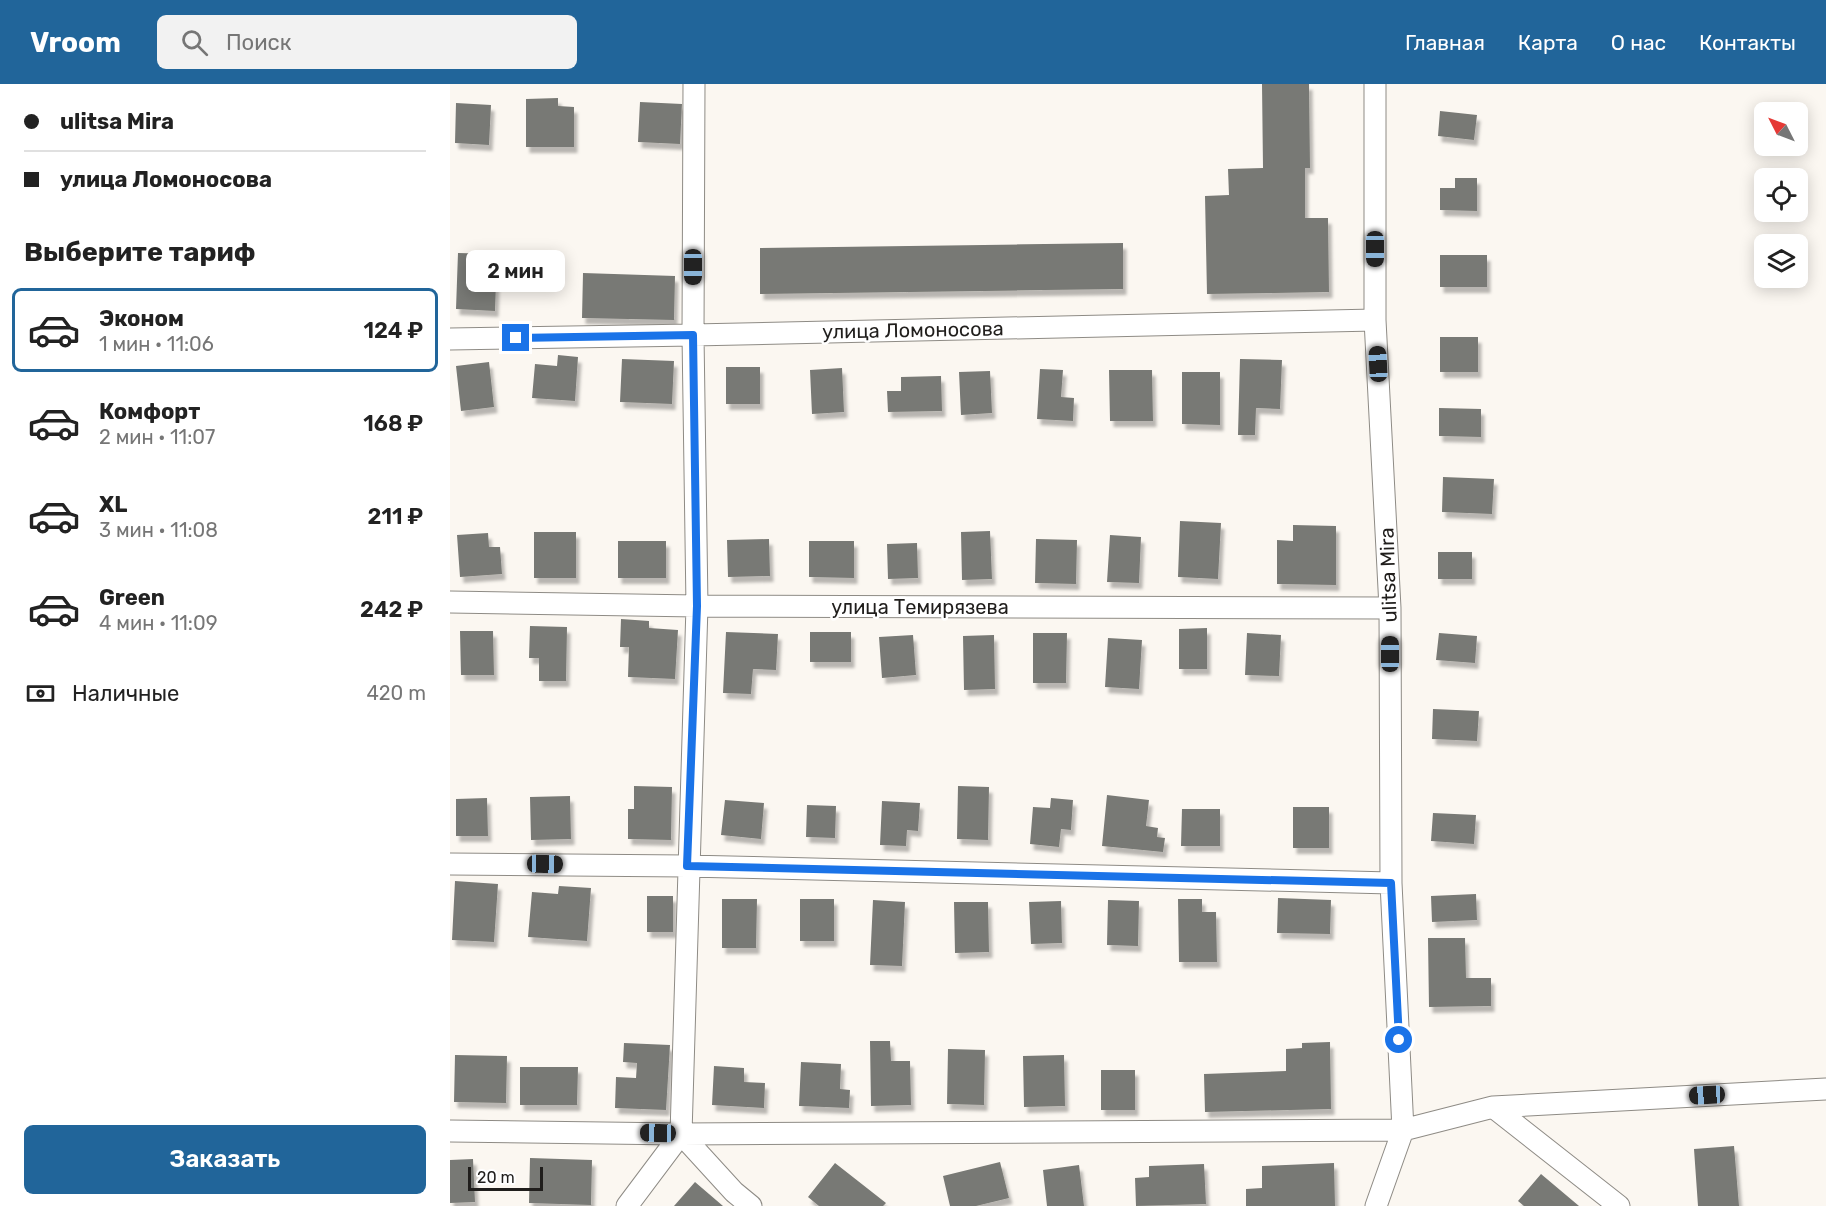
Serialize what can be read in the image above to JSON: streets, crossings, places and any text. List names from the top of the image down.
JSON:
{
  "streets": {
    "street": ["улица Ломоносова", "ulitsa Mira", "улица Темирязева"]
  },
  "crossings": [
    ["улица Ломоносова", "ulitsa Mira"],
    ["ulitsa Mira", "улица Темирязева"]
  ],
  "scale_bar": "20 m",
  "north": "top left",
  "page": {
    "header": "Vroom",
    "search": "Поиск",
    "nav": [
      "Главная",
      "Карта",
      "О нас",
      "Контакты"
    ],
    "banner": ["ulitsa Mira", "улица Ломоносова"],
    "heading": "Выберите тариф",
    "bubble": "2 мин",
    "list": [
      {
        "name": "Эконом",
        "note": "1 мин · 11:06",
        "value": "124 ₽"
      },
      {
        "name": "Комфорт",
        "note": "2 мин · 11:07",
        "value": "168 ₽"
      },
      {
        "name": "XL",
        "note": "3 мин · 11:08",
        "value": "211 ₽"
      },
      {
        "name": "Green",
        "note": "4 мин · 11:09",
        "value": "242 ₽"
      }
    ],
    "pay": ["Наличные", "420 m"],
    "buttons": "Заказать",
    "scale": "20 m"
  }
}
